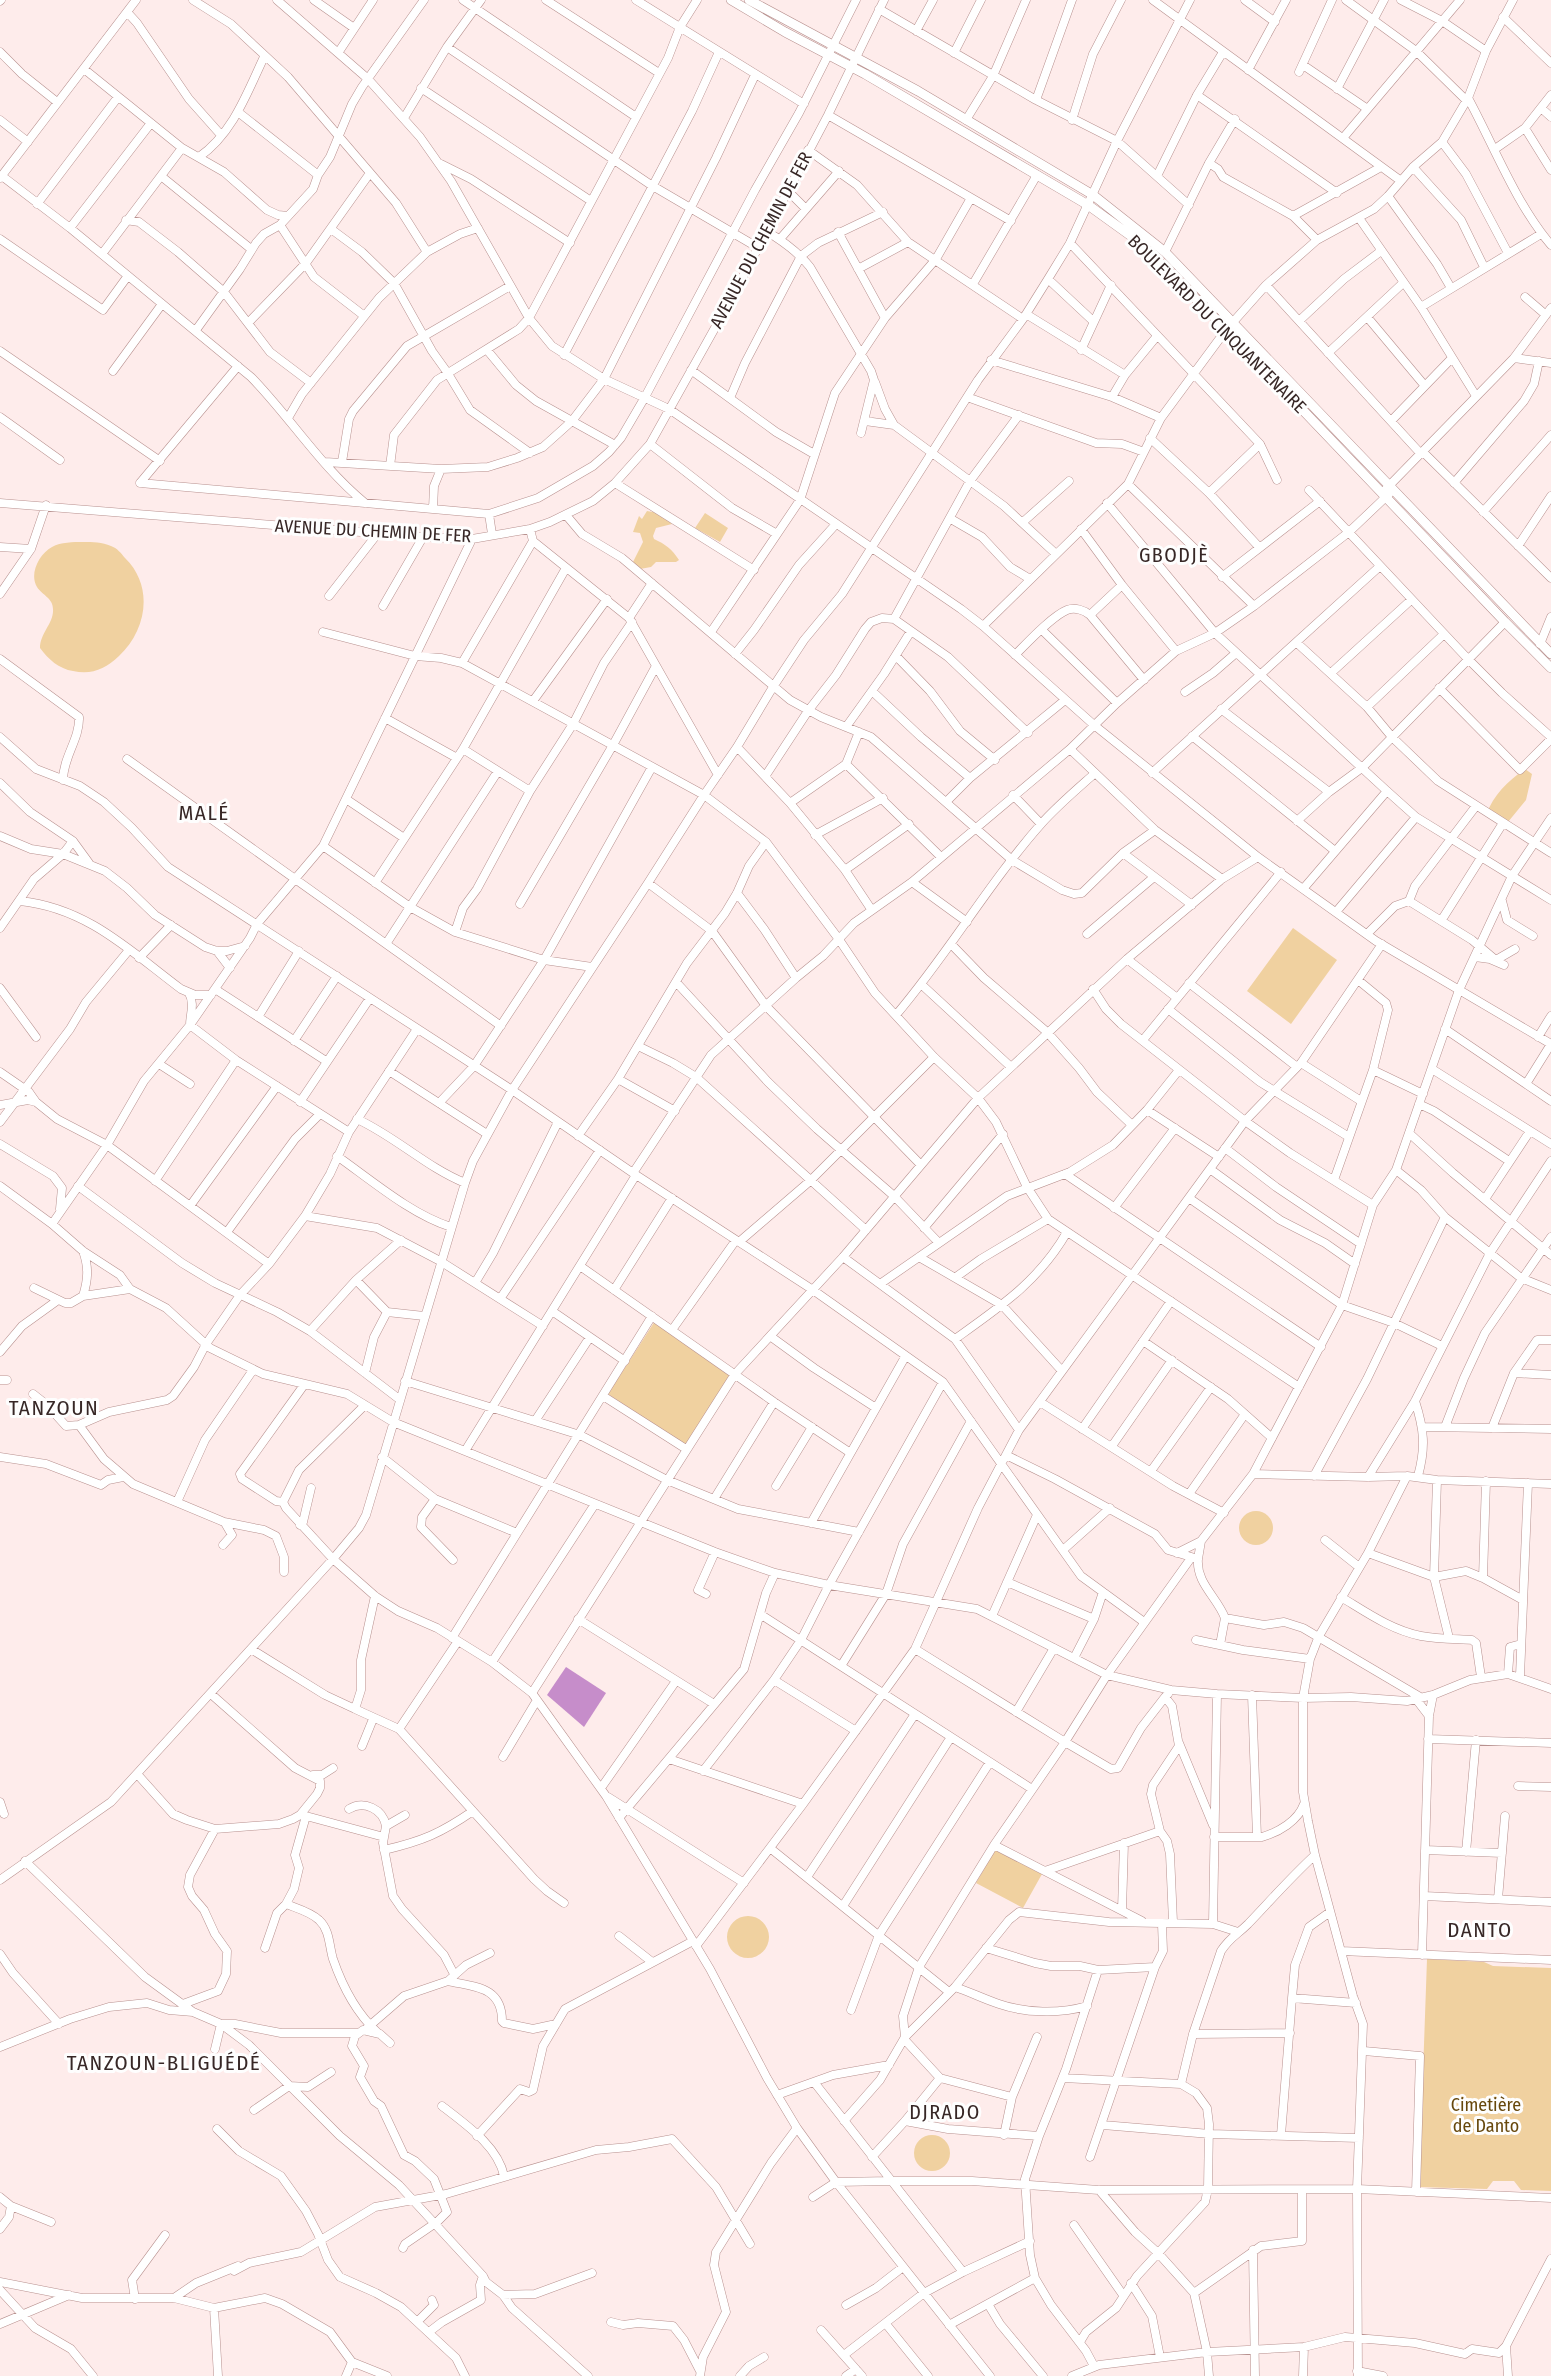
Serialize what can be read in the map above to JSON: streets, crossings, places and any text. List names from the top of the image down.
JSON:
{
  "streets": {
    "main road": ["BOULEVARD DU CINQUANTENAIRE"],
    "street": ["AVENUE DU CHEMIN DE FER"]
  },
  "crossings": [
    ["AVENUE DU CHEMIN DE FER", "BOULEVARD DU CINQUANTENAIRE"]
  ],
  "districts": [
    "GBODJÈ",
    "MALÉ",
    "TANZOUN",
    "DANTO",
    "TANZOUN-BLIGUÉDÉ",
    "DJRADO"
  ],
  "parks": ["Cimetière de Danto"]
}
